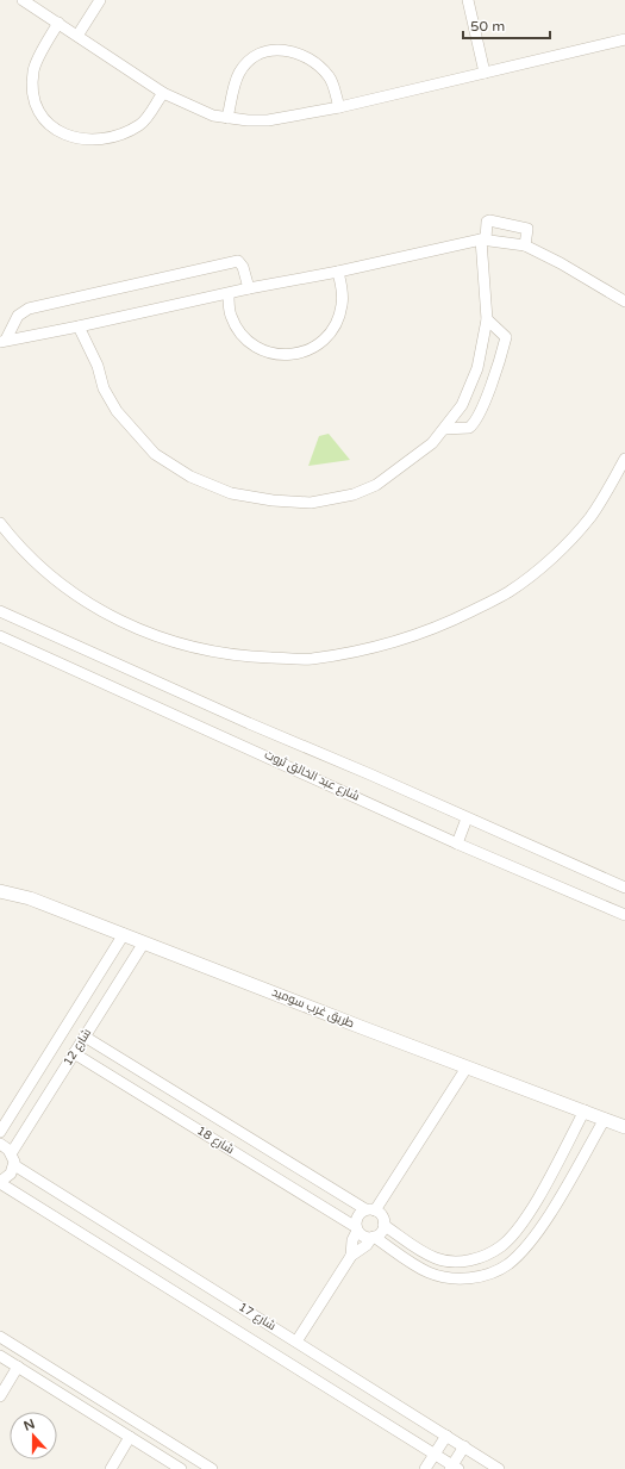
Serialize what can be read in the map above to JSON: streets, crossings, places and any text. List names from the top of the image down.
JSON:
{
  "streets": {
    "street": [
      "شارع عبد الخالق ثروت",
      "طريق غرب سوميد",
      "شارع 12",
      "شارع 18",
      "شارع 17"
    ]
  },
  "crossings": [
    ["طريق غرب سوميد", "شارع 12"],
    ["شارع 12", "شارع 18"]
  ],
  "scale_bar": "50 m",
  "north": "top"
}
